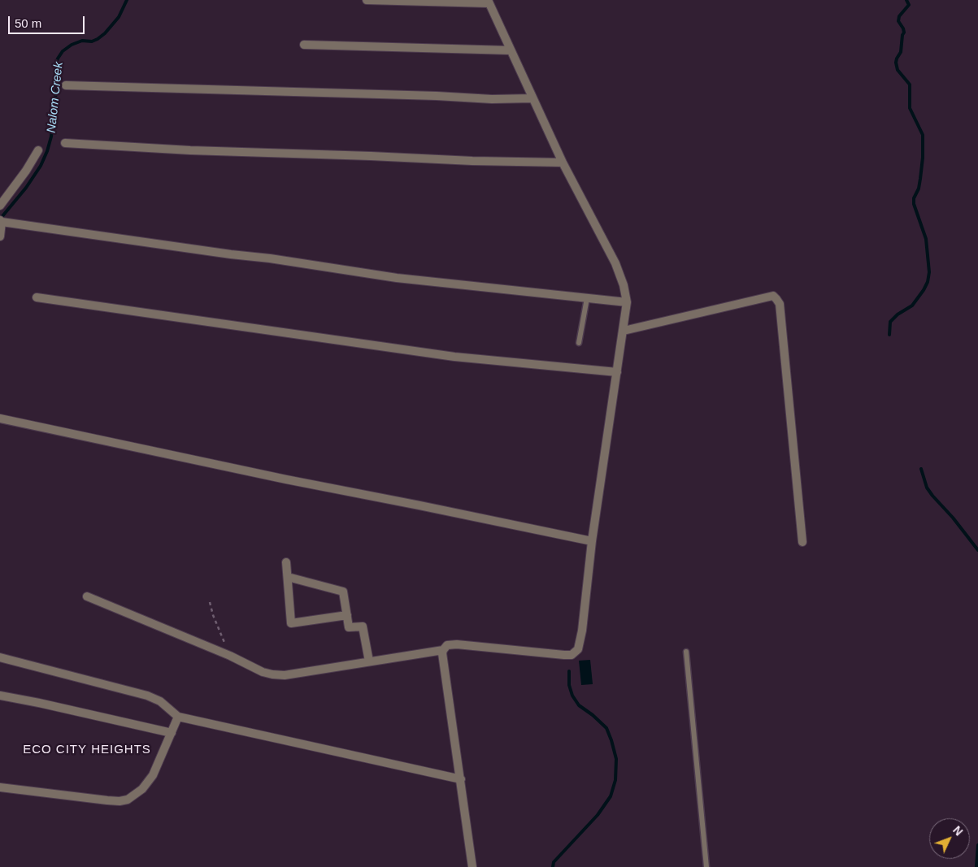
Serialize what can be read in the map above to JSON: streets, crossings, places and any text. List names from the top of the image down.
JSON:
{
  "districts": ["ECO CITY HEIGHTS"],
  "water": ["Nalom Creek"],
  "scale_bar": "50 m",
  "north": "top right"
}
